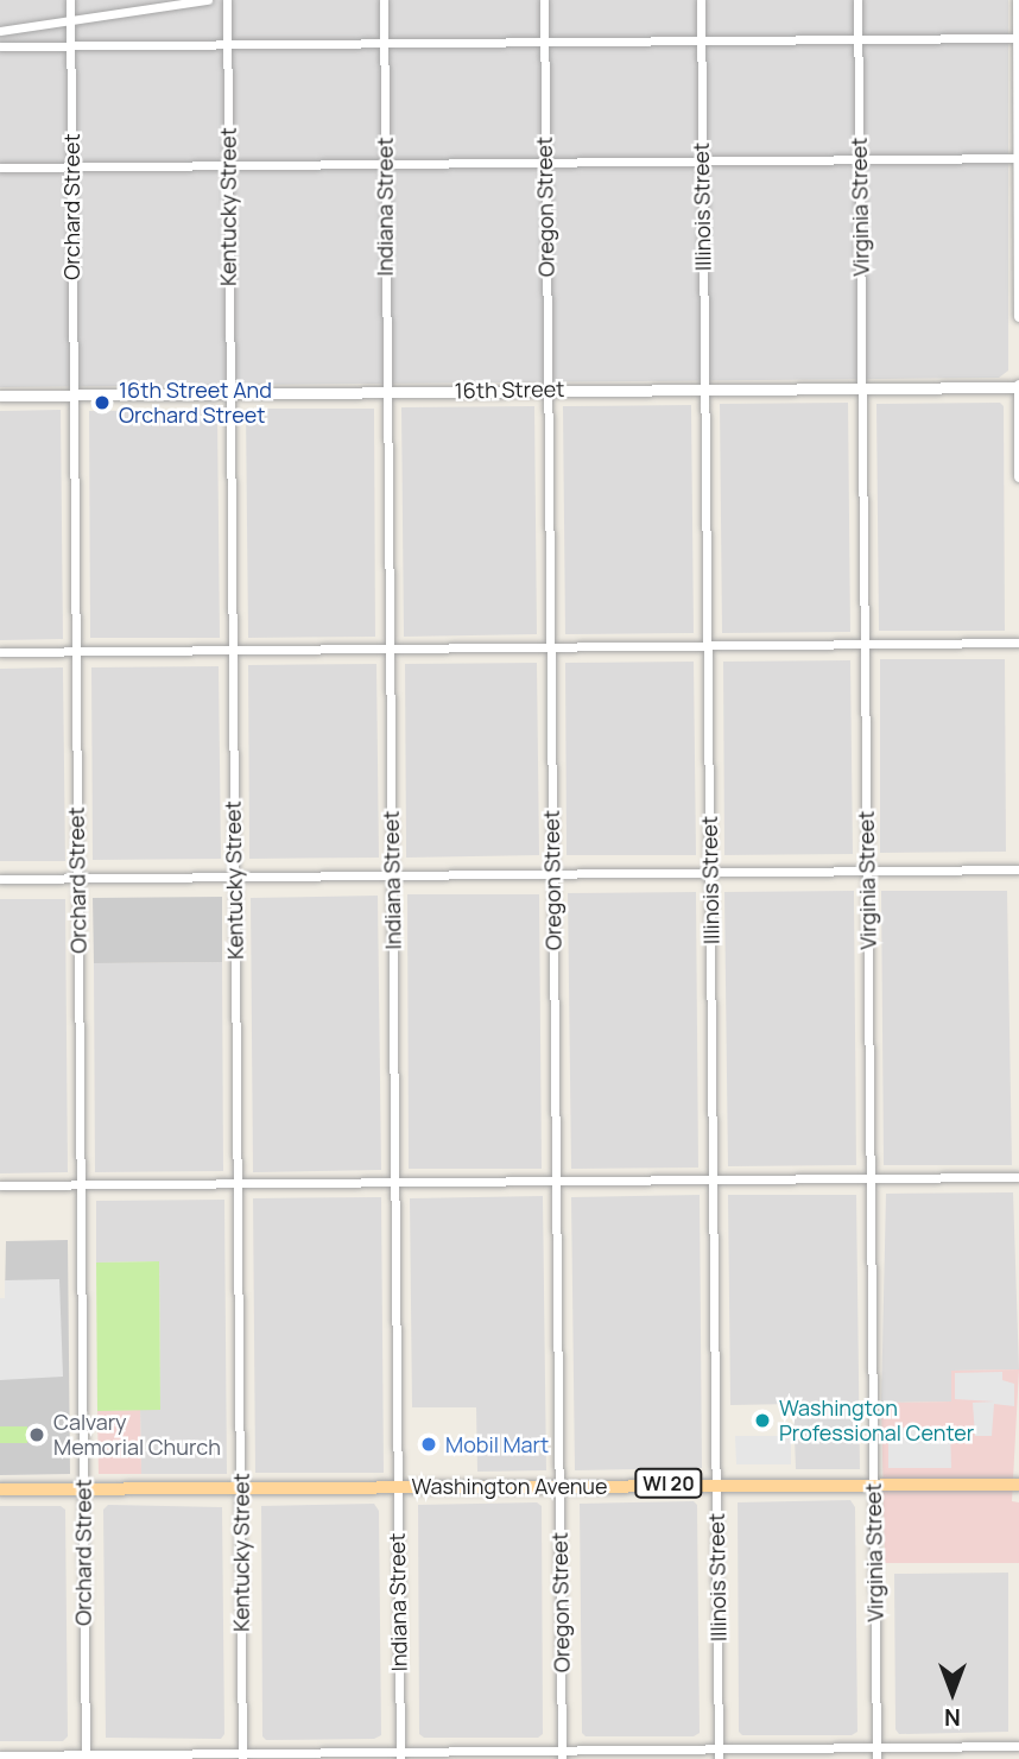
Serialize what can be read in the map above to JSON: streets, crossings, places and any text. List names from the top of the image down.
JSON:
{
  "streets": {
    "main road": ["WI 20", "Washington Avenue"],
    "street": [
      "Orchard Street",
      "Kentucky Street",
      "Indiana Street",
      "Oregon Street",
      "Illinois Street",
      "Virginia Street",
      "16th Street"
    ]
  },
  "crossings": [
    ["Orchard Street", "16th Street"],
    ["Orchard Street", "Washington Avenue"],
    ["Kentucky Street", "16th Street"],
    ["Kentucky Street", "Washington Avenue"],
    ["Indiana Street", "16th Street"],
    ["Indiana Street", "Washington Avenue"],
    ["Oregon Street", "16th Street"],
    ["Oregon Street", "Washington Avenue"],
    ["Illinois Street", "16th Street"],
    ["Illinois Street", "Washington Avenue"],
    ["Virginia Street", "16th Street"],
    ["Virginia Street", "Washington Avenue"]
  ],
  "places": [
    "16th Street And Orchard Street",
    "Washington Professional Center",
    "Calvary Memorial Church",
    "Mobil Mart"
  ],
  "north": "bottom"
}
